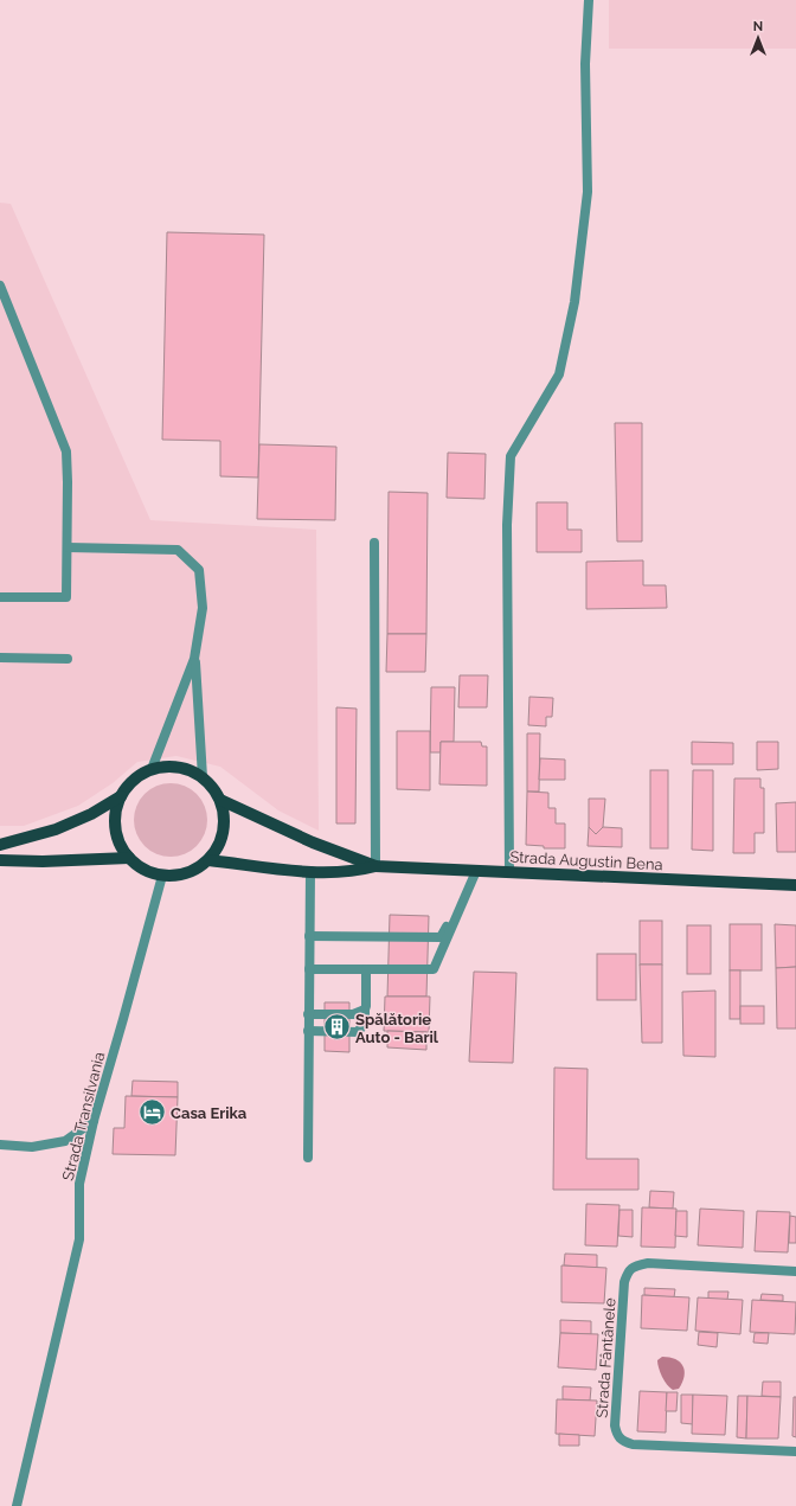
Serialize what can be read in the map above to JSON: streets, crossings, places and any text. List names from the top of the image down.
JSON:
{
  "streets": {
    "main road": ["Strada Augustin Bena"],
    "street": ["Strada Transilvania", "Strada Fântânele"]
  },
  "crossings": [
    ["Strada Augustin Bena", "Strada Transilvania"]
  ],
  "places": {
    "building": ["Spălătorie Auto - Baril"],
    "hotel": ["Casa Erika"]
  },
  "north": "top"
}
